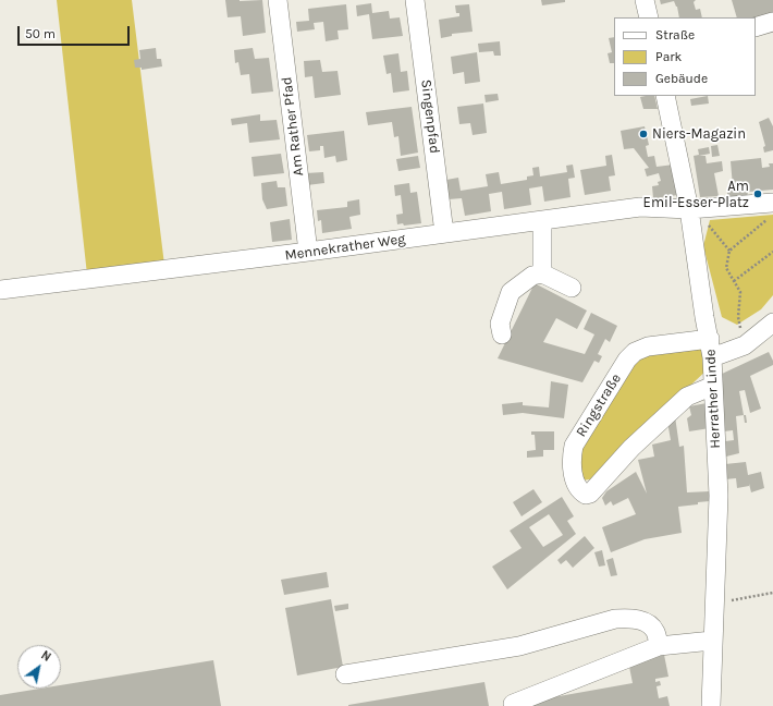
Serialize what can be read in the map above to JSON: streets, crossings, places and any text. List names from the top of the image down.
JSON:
{
  "streets": {
    "street": [
      "Singenpfad",
      "Am Rather Pfad",
      "Mennekrather Weg",
      "Herrather Linde",
      "Ringstraße"
    ]
  },
  "crossings": [
    ["Singenpfad", "Mennekrather Weg"],
    ["Am Rather Pfad", "Mennekrather Weg"],
    ["Mennekrather Weg", "Herrather Linde"],
    ["Herrather Linde", "Ringstraße"]
  ],
  "places": ["Niers-Magazin", "Am Emil-Esser-Platz"],
  "legend": ["Straße", "Park", "Gebäude"],
  "scale_bar": "50 m",
  "north": "top right"
}
